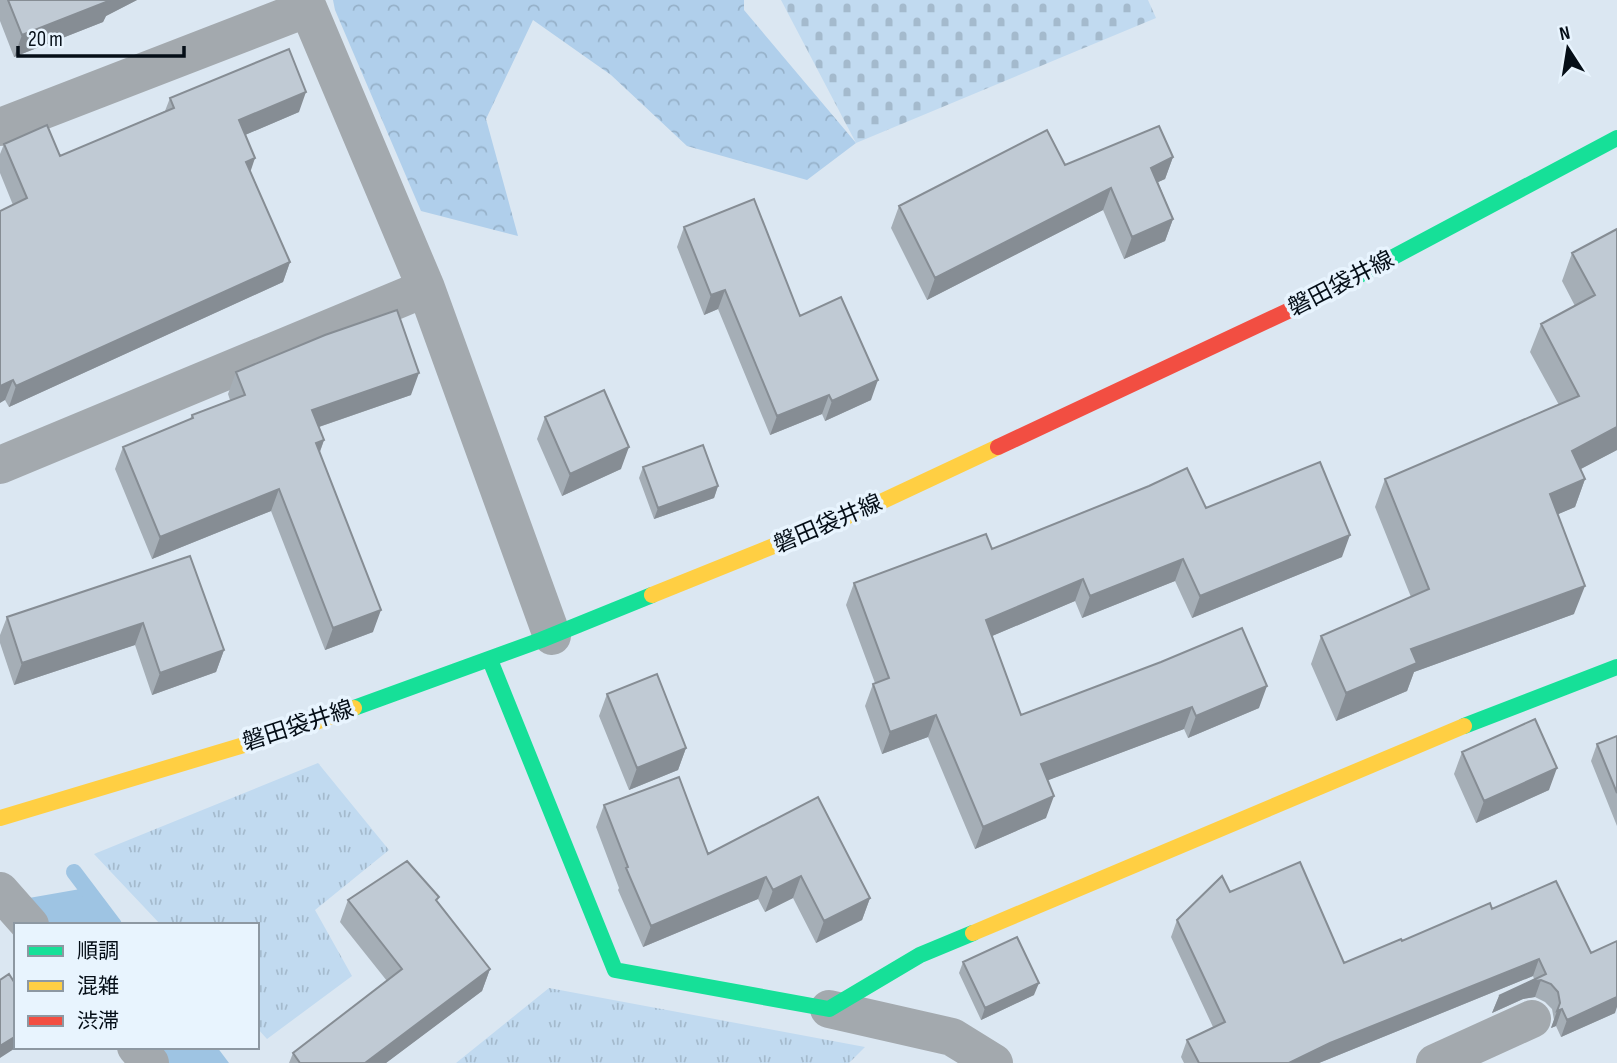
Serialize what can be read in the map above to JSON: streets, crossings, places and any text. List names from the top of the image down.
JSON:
{
  "streets": {
    "main road": ["磐田袋井線"]
  },
  "legend": ["順調", "混雑", "渋滞"],
  "scale_bar": "20 m",
  "north": "top"
}
